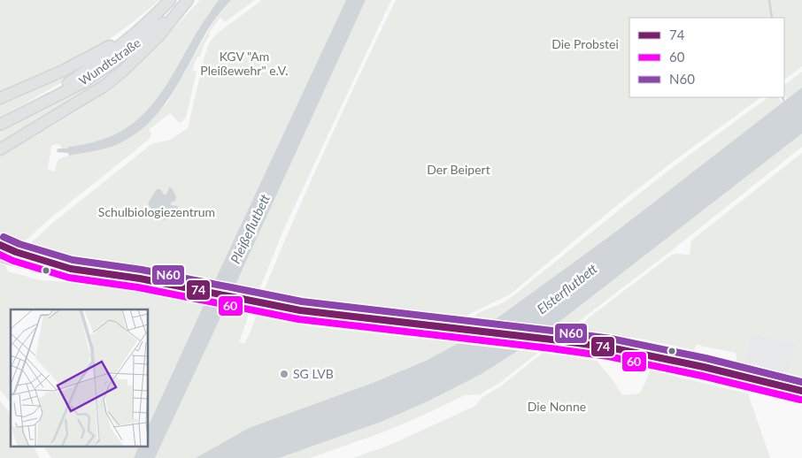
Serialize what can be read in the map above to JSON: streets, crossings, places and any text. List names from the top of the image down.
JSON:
{
  "streets": {
    "highway": ["Wundtstraße"]
  },
  "water": ["Pleißeflutbett", "Elsterflutbett"],
  "parks": [
    "Die Probstei",
    "KGV \"Am Pleißewehr\" e.V.",
    "Der Beipert",
    "Schulbiologiezentrum",
    "Die Nonne"
  ],
  "places": ["SG LVB"],
  "lines": ["transit line N60", "transit line 74", "transit line 60"],
  "legend": ["74", "60", "N60"]
}
